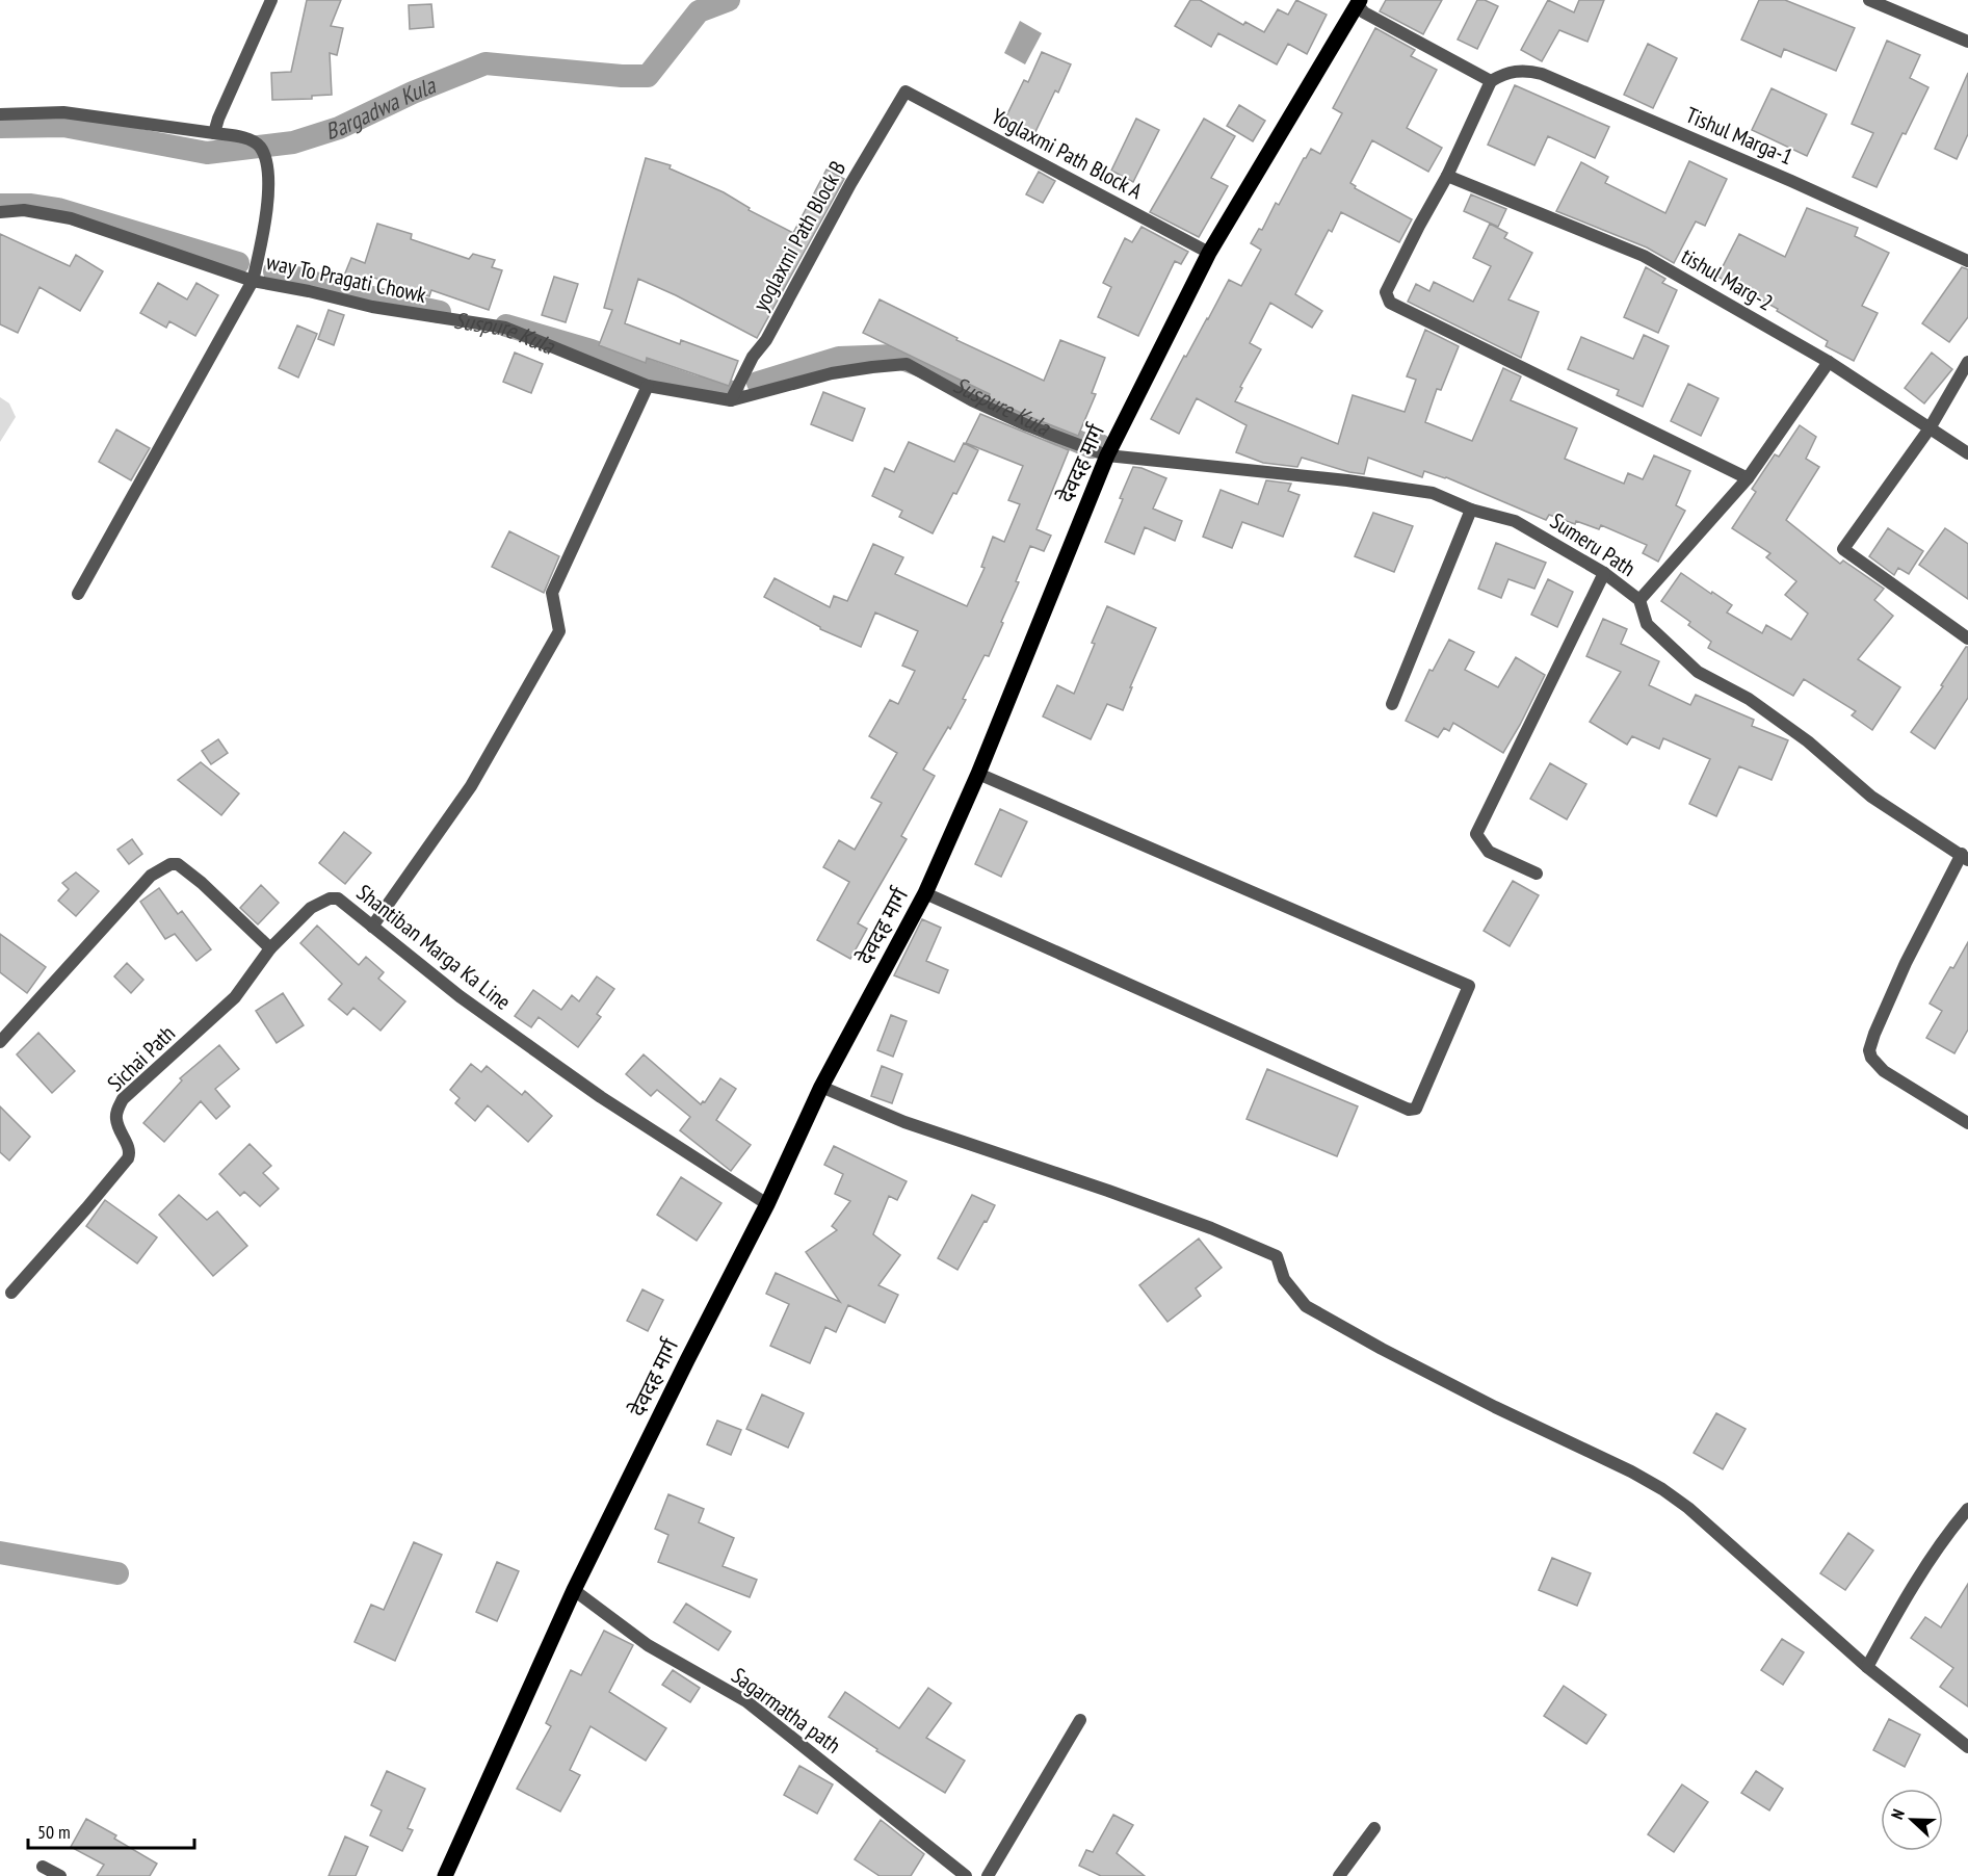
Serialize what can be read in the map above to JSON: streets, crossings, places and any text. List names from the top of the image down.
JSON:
{
  "streets": {
    "main road": ["देवदह मार्ग"],
    "street": [
      "Tishul Marga-1",
      "Yoglaxmi Path Block A",
      "yoglaxmi Path Block B",
      "way To Pragati Chowk",
      "tishul Marg-2",
      "Sumeru Path",
      "Shantiban Marga Ka Line",
      "Sichai Path",
      "Sagarmatha path"
    ]
  },
  "crossings": [
    ["Yoglaxmi Path Block A", "yoglaxmi Path Block B"],
    ["Yoglaxmi Path Block A", "देवदह मार्ग"],
    ["yoglaxmi Path Block B", "way To Pragati Chowk"],
    ["way To Pragati Chowk", "देवदह मार्ग"],
    ["way To Pragati Chowk", "Sumeru Path"],
    ["देवदह मार्ग", "Sumeru Path"],
    ["देवदह मार्ग", "Shantiban Marga Ka Line"],
    ["देवदह मार्ग", "Sagarmatha path"],
    ["Shantiban Marga Ka Line", "Sichai Path"]
  ],
  "water": ["Bargadwa Kula", "Suspure Kula"],
  "scale_bar": "50 m",
  "north": "left"
}
